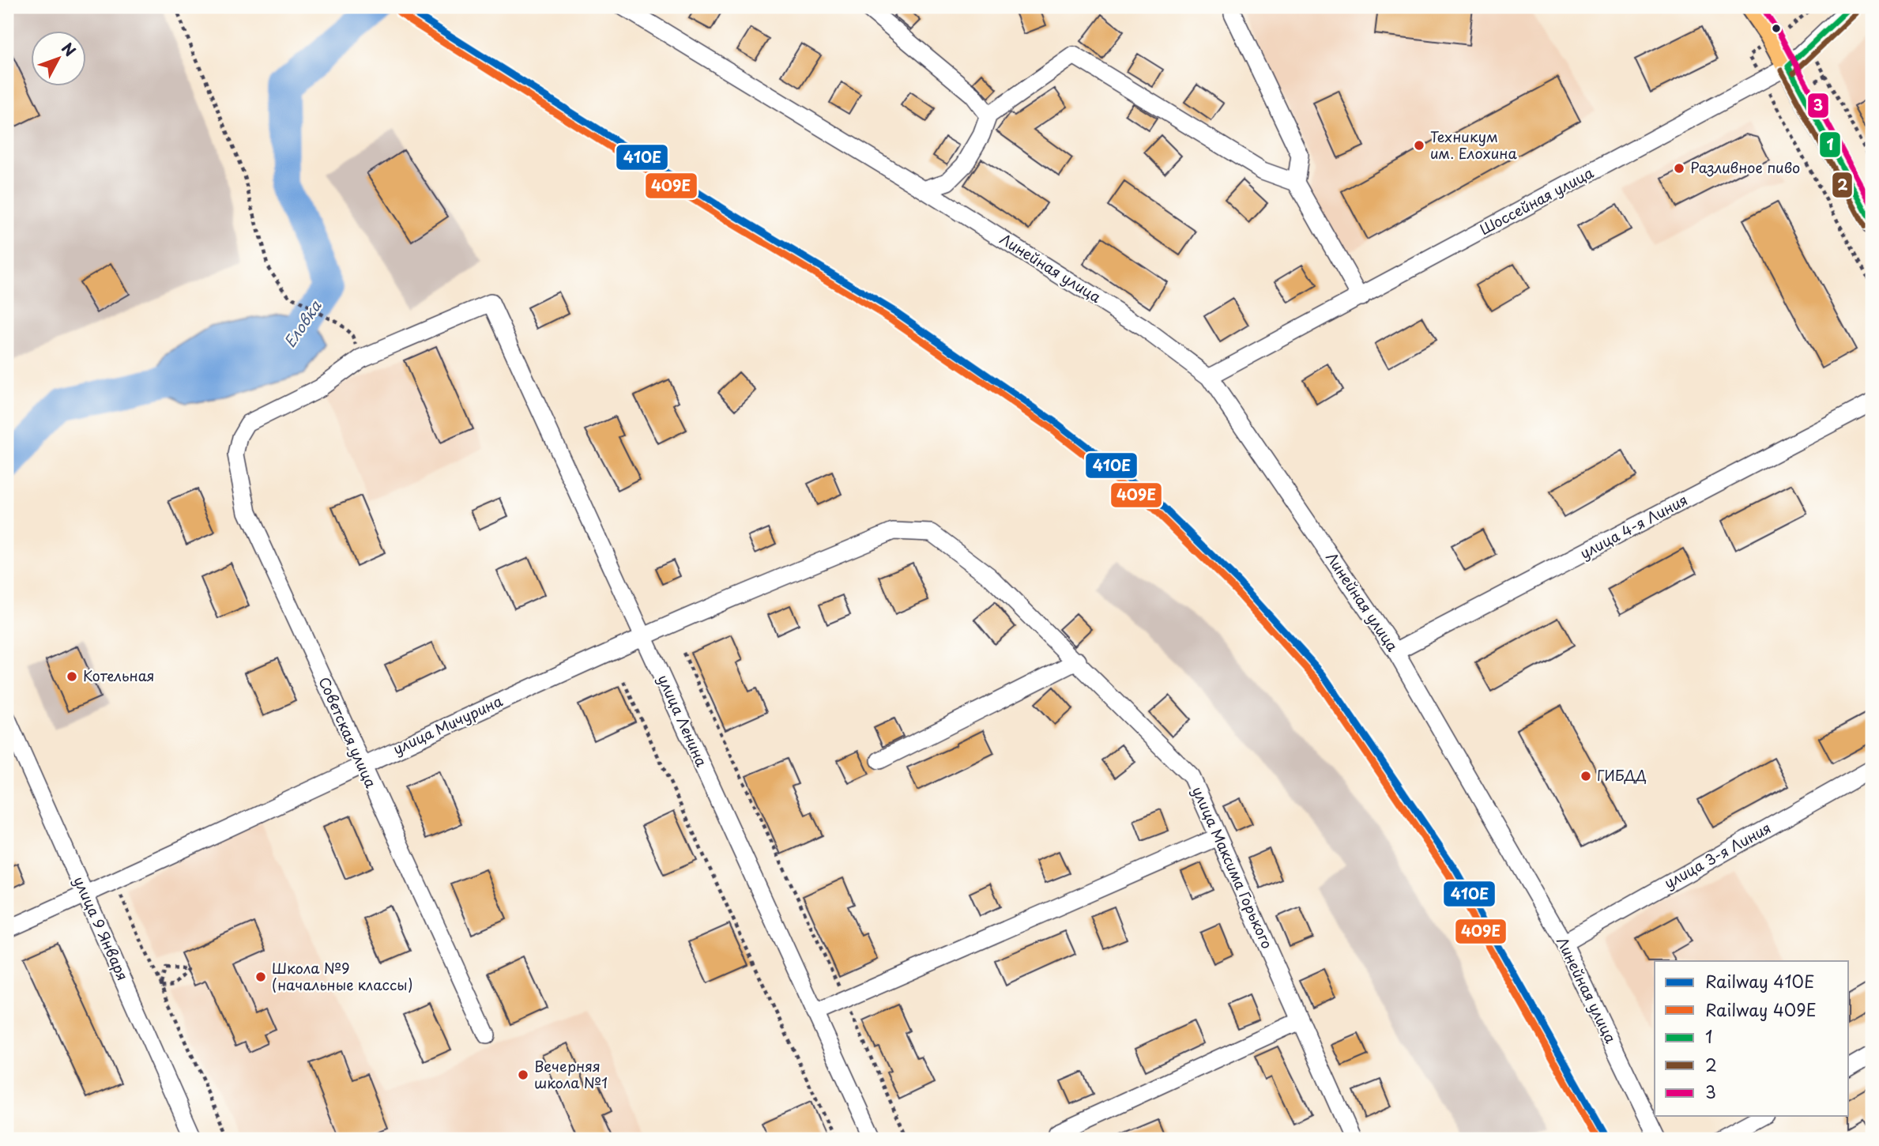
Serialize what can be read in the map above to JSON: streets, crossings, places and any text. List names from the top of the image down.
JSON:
{
  "streets": {
    "street": [
      "Шоссейная улица",
      "Линейная улица",
      "улица 4-я Линия",
      "улица Ленина",
      "улица Мичурина",
      "Советская улица",
      "улица 3-я Линия",
      "улица Максима Горького",
      "улица 9 Января"
    ]
  },
  "crossings": [
    ["Шоссейная улица", "Линейная улица"],
    ["Линейная улица", "улица 4-я Линия"],
    ["Линейная улица", "улица 3-я Линия"],
    ["улица Ленина", "улица Мичурина"],
    ["улица Ленина", "Советская улица"],
    ["улица Мичурина", "Советская улица"],
    ["улица Мичурина", "улица Максима Горького"],
    ["улица Мичурина", "улица 9 Января"]
  ],
  "water": ["Еловка"],
  "places": [
    "Техникум им. Елохина",
    "Разливное пиво",
    "Котельная",
    "ГИБДД",
    "Школа №9 (начальные классы)",
    "Вечерняя школа №1"
  ],
  "lines": [
    "rail line 410E",
    "transit line 1",
    "transit line 3",
    "transit line 2",
    "rail line 409E"
  ],
  "legend": [
    "Railway 410E",
    "Railway 409E",
    "1",
    "2",
    "3"
  ],
  "north": "top right"
}
